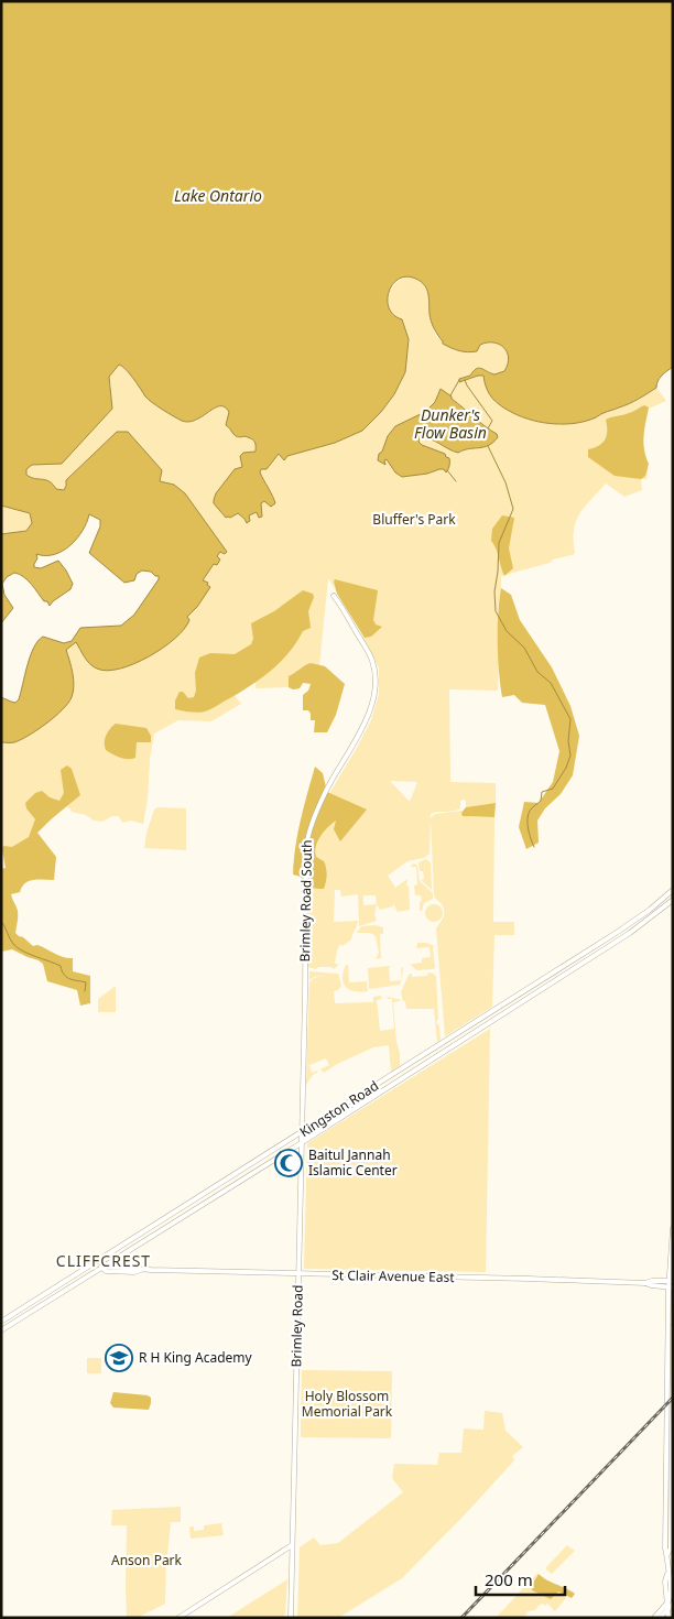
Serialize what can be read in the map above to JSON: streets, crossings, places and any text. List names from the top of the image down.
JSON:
{
  "streets": {
    "main road": [
      "Brimley Road South",
      "Kingston Road",
      "St Clair Avenue East",
      "Brimley Road"
    ]
  },
  "crossings": [
    ["Brimley Road South", "Kingston Road"],
    ["Brimley Road South", "Brimley Road"],
    ["Kingston Road", "St Clair Avenue East"],
    ["Kingston Road", "Brimley Road"],
    ["St Clair Avenue East", "Brimley Road"]
  ],
  "districts": ["CLIFFCREST"],
  "water": ["Lake Ontario", "Dunker's Flow Basin"],
  "parks": ["Bluffer's Park", "Holy Blossom Memorial Park", "Anson Park"],
  "places": {
    "mosque": ["Baitul Jannah Islamic Center"],
    "school or university": ["R H King Academy"]
  },
  "scale_bar": "200 m"
}
